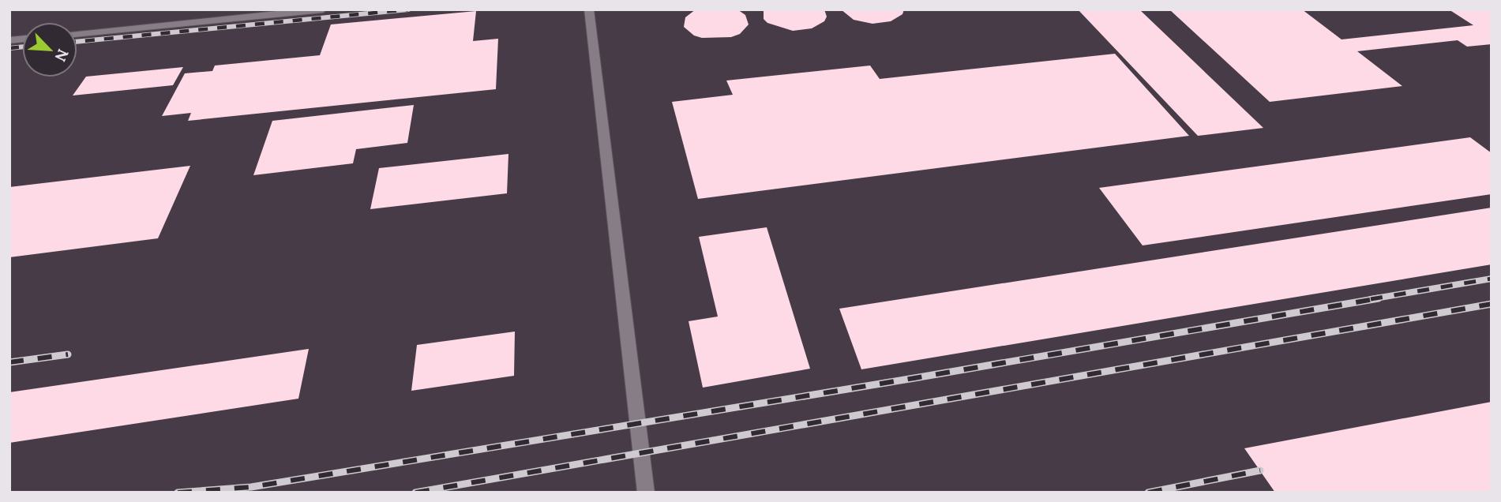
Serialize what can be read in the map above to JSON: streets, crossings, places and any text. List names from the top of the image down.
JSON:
{
  "north": "bottom right"
}
